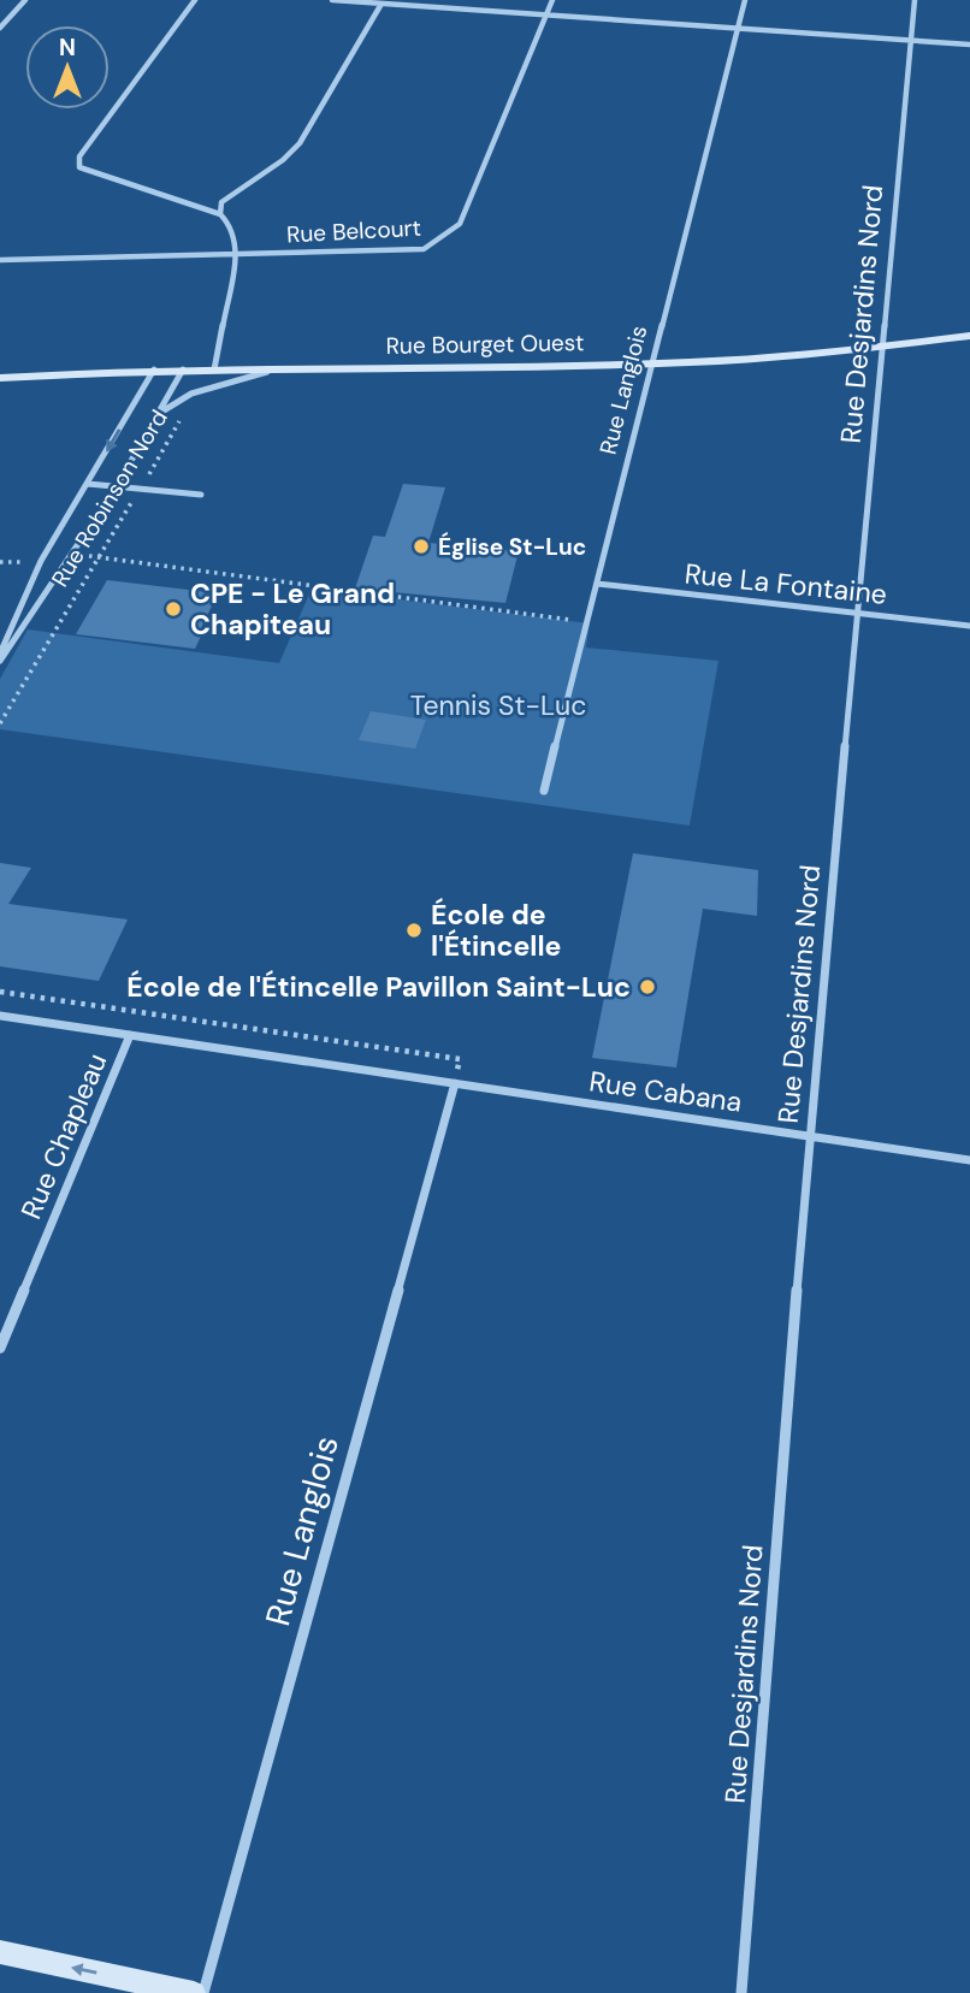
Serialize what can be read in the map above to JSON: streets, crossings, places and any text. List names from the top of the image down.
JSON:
{
  "streets": {
    "street": [
      "Rue Belcourt",
      "Rue Desjardins Nord",
      "Rue Bourget Ouest",
      "Rue Langlois",
      "Rue Robinson Nord",
      "Rue La Fontaine",
      "Rue Cabana",
      "Rue Chapleau"
    ]
  },
  "crossings": [
    ["Rue Desjardins Nord", "Rue Bourget Ouest"],
    ["Rue Desjardins Nord", "Rue La Fontaine"],
    ["Rue Desjardins Nord", "Rue Cabana"],
    ["Rue Bourget Ouest", "Rue Langlois"],
    ["Rue Bourget Ouest", "Rue Robinson Nord"],
    ["Rue Langlois", "Rue La Fontaine"],
    ["Rue Langlois", "Rue Cabana"],
    ["Rue Cabana", "Rue Chapleau"]
  ],
  "parks": ["Tennis St-Luc"],
  "places": [
    "Église St-Luc",
    "CPE - Le Grand Chapiteau",
    "École de l'Étincelle",
    "École de l'Étincelle Pavillon Saint-Luc"
  ],
  "north": "top"
}
